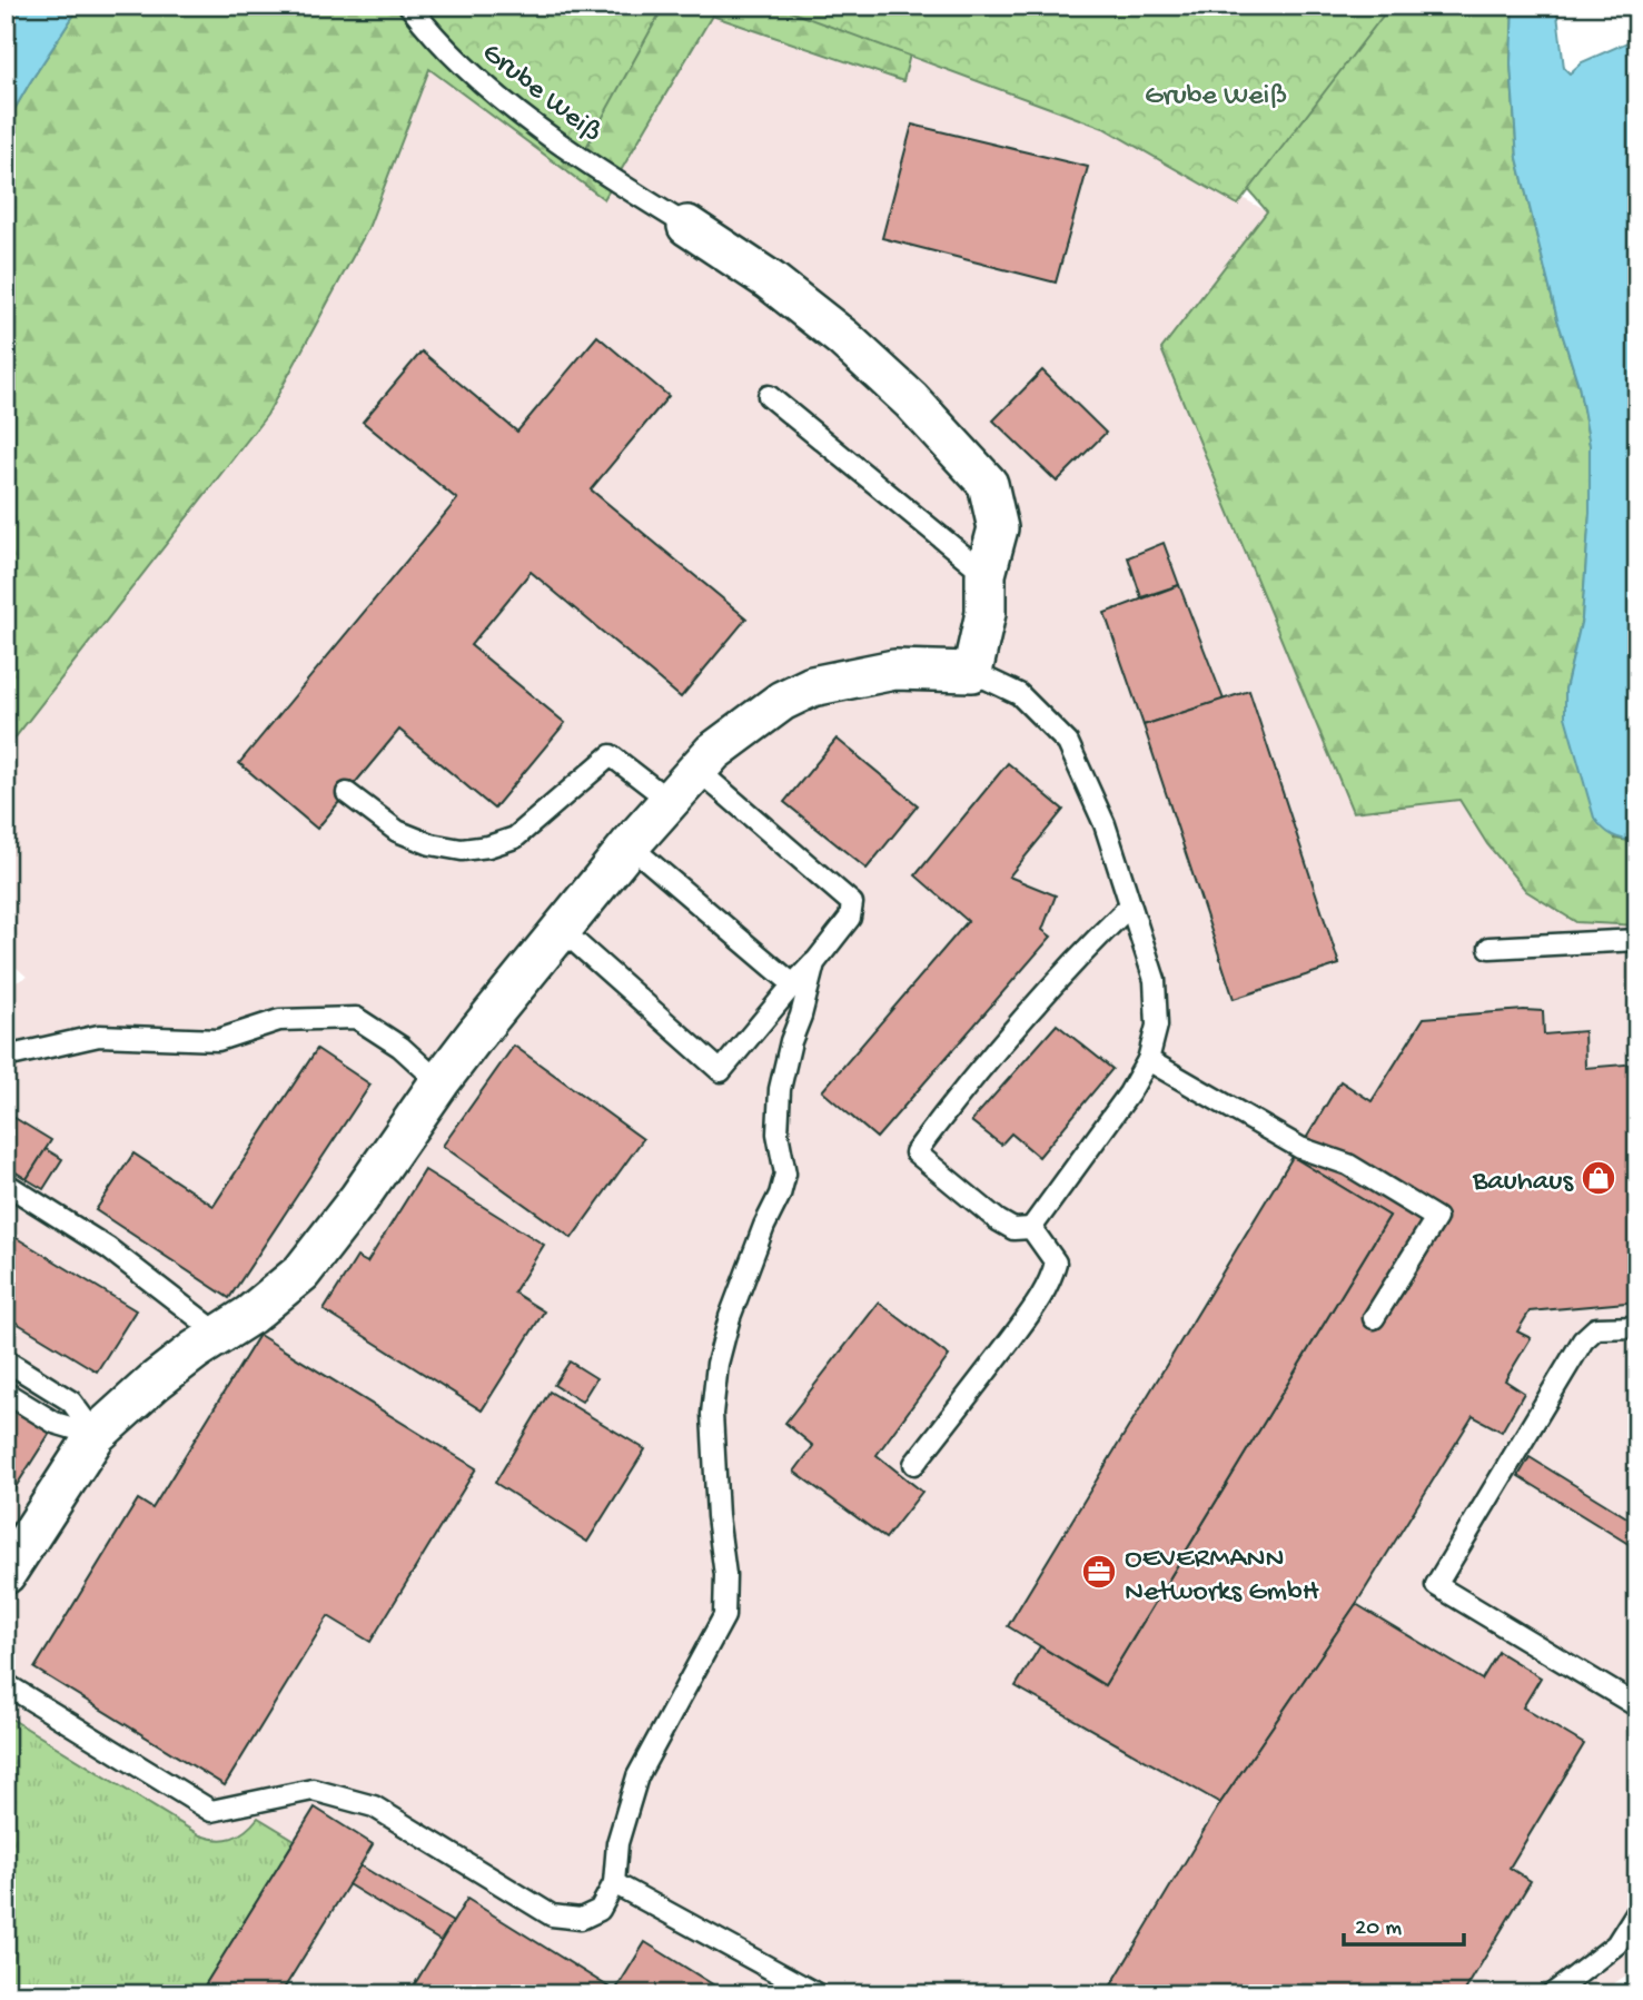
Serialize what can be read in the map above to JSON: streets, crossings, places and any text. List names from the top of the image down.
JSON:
{
  "streets": {
    "lane": ["Grube Weiß"]
  },
  "parks": ["Grube Weiß"],
  "places": {
    "shop": ["Bauhaus"],
    "office": ["OEVERMANN Networks GmbH"]
  },
  "scale_bar": "20 m"
}
